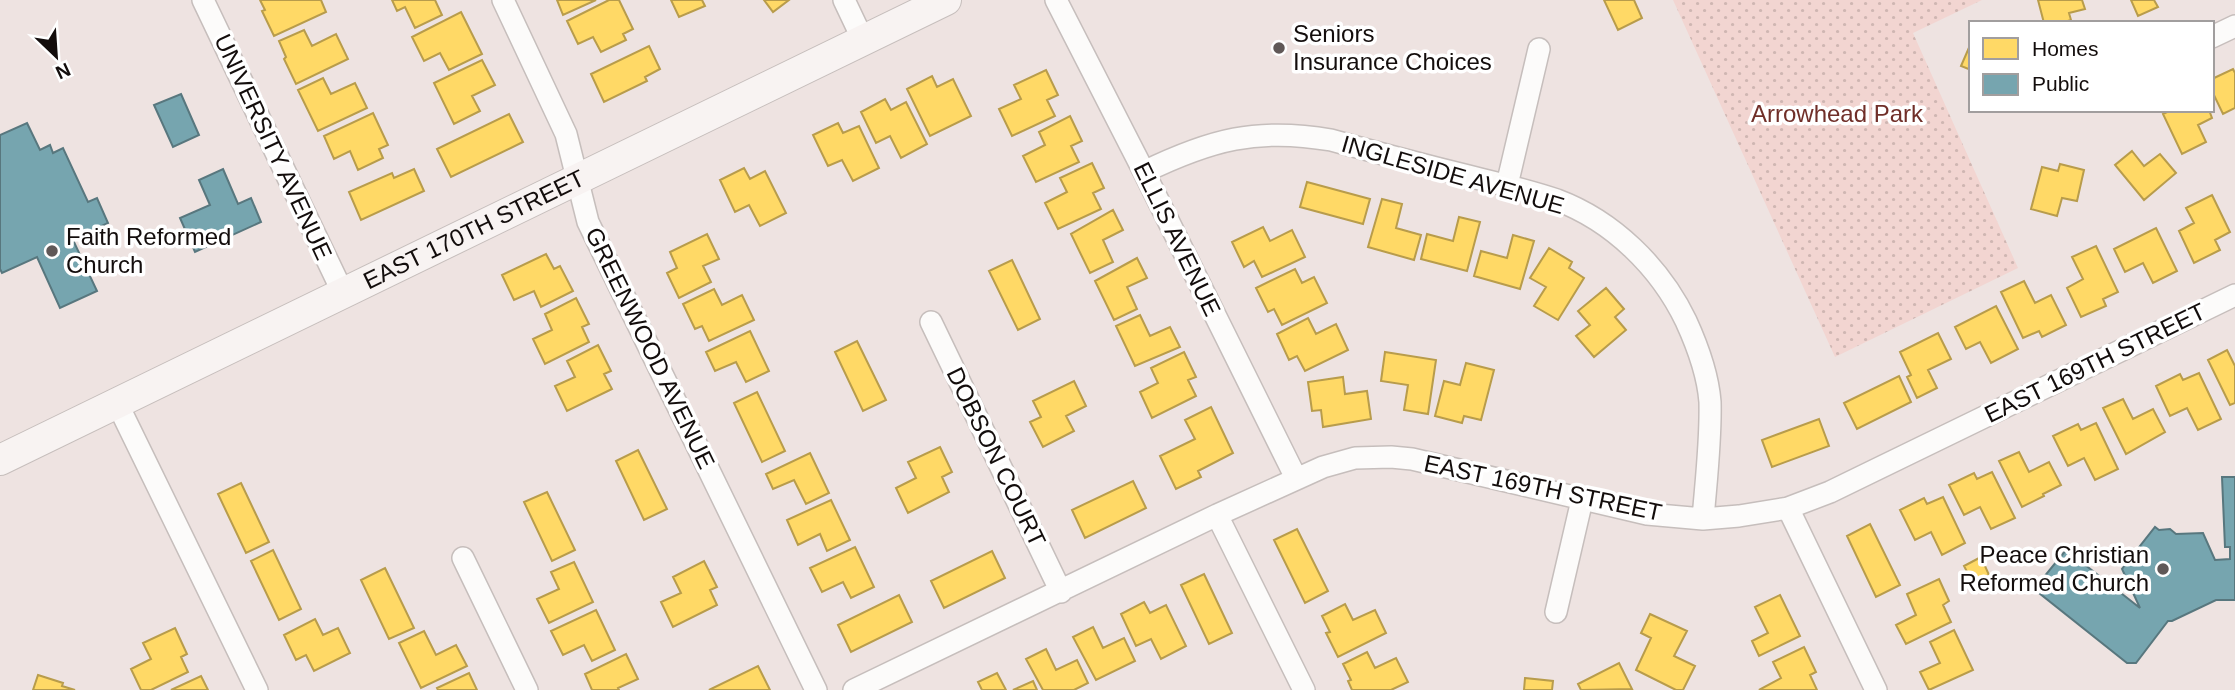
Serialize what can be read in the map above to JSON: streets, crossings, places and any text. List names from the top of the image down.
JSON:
{
  "streets": {
    "street": [
      "UNIVERSITY AVENUE",
      "INGLESIDE AVENUE",
      "EAST 170TH STREET",
      "ELLIS AVENUE",
      "GREENWOOD AVENUE",
      "EAST 169TH STREET",
      "DOBSON COURT"
    ]
  },
  "crossings": [
    ["UNIVERSITY AVENUE", "EAST 170TH STREET"],
    ["INGLESIDE AVENUE", "ELLIS AVENUE"],
    ["INGLESIDE AVENUE", "EAST 169TH STREET"],
    ["EAST 170TH STREET", "GREENWOOD AVENUE"],
    ["ELLIS AVENUE", "EAST 169TH STREET"],
    ["EAST 169TH STREET", "DOBSON COURT"]
  ],
  "parks": ["Arrowhead Park"],
  "places": ["Seniors Insurance Choices", "Faith Reformed Church", "Peace Christian Reformed Church"],
  "legend": ["Homes", "Public"],
  "north": "bottom right"
}
